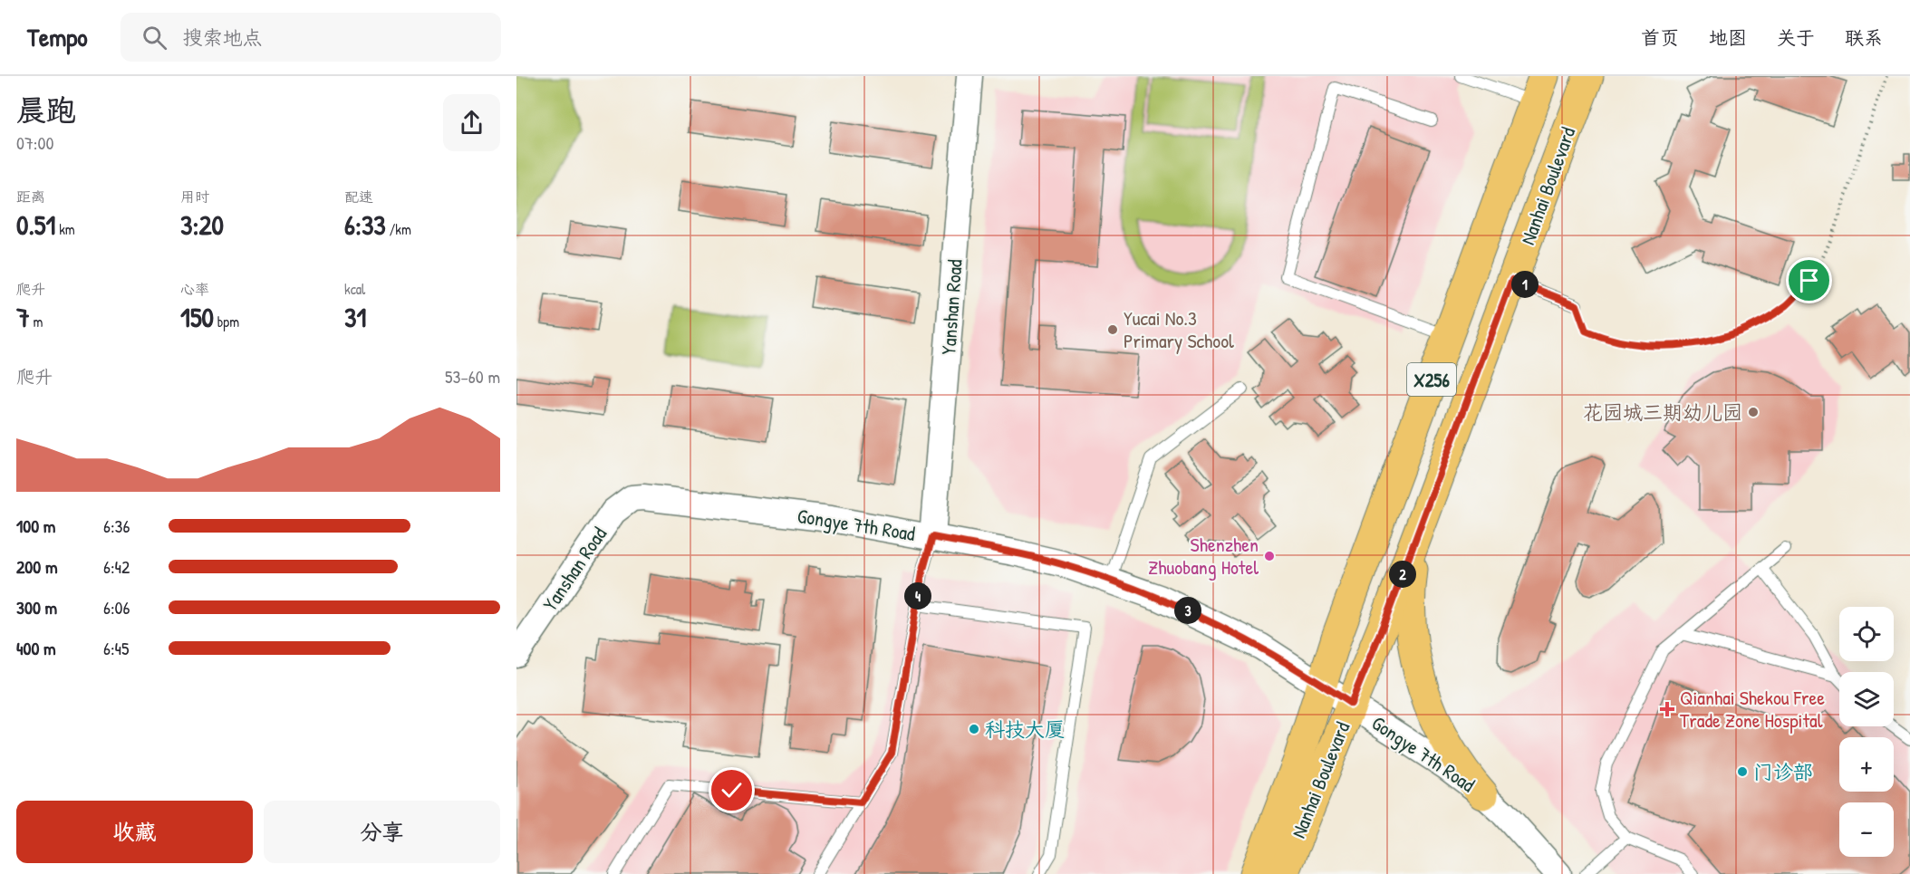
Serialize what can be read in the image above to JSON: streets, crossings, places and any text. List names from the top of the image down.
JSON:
{
  "streets": {
    "main road": ["Nanhai Boulevard", "X256"],
    "street": ["Yanshan Road", "Gongye 7th Road"]
  },
  "crossings": [
    ["Nanhai Boulevard", "Gongye 7th Road"],
    ["Yanshan Road", "Gongye 7th Road"]
  ],
  "places": {
    "other": [
      "Yucai No.3 Primary School",
      "花园城三期幼儿园",
      "Shenzhen Zhuobang Hotel",
      "科技大厦",
      "门诊部"
    ],
    "health": ["Qianhai Shekou Free Trade Zone Hospital"]
  },
  "page": {
    "header": "Tempo",
    "search": "搜索地点",
    "nav": [
      "首页",
      "地图",
      "关于",
      "联系"
    ],
    "heading": ["晨跑", "07:00"],
    "stats": [
      ["距离", "0.51 km"],
      ["用时", "3:20"],
      ["配速", "6:33 /km"],
      ["爬升", "7 m"],
      ["心率", "150 bpm"],
      ["kcal", "31"]
    ],
    "pins": [
      "1",
      "2",
      "4",
      "3"
    ],
    "chart": ["爬升", "53–60 m"],
    "list": [
      {
        "name": "100 m",
        "note": "6:36"
      },
      {
        "name": "200 m",
        "note": "6:42"
      },
      {
        "name": "300 m",
        "note": "6:06"
      },
      {
        "name": "400 m",
        "note": "6:45"
      }
    ],
    "map_buttons": ["+", "−"],
    "buttons": ["收藏", "分享"]
  }
}
